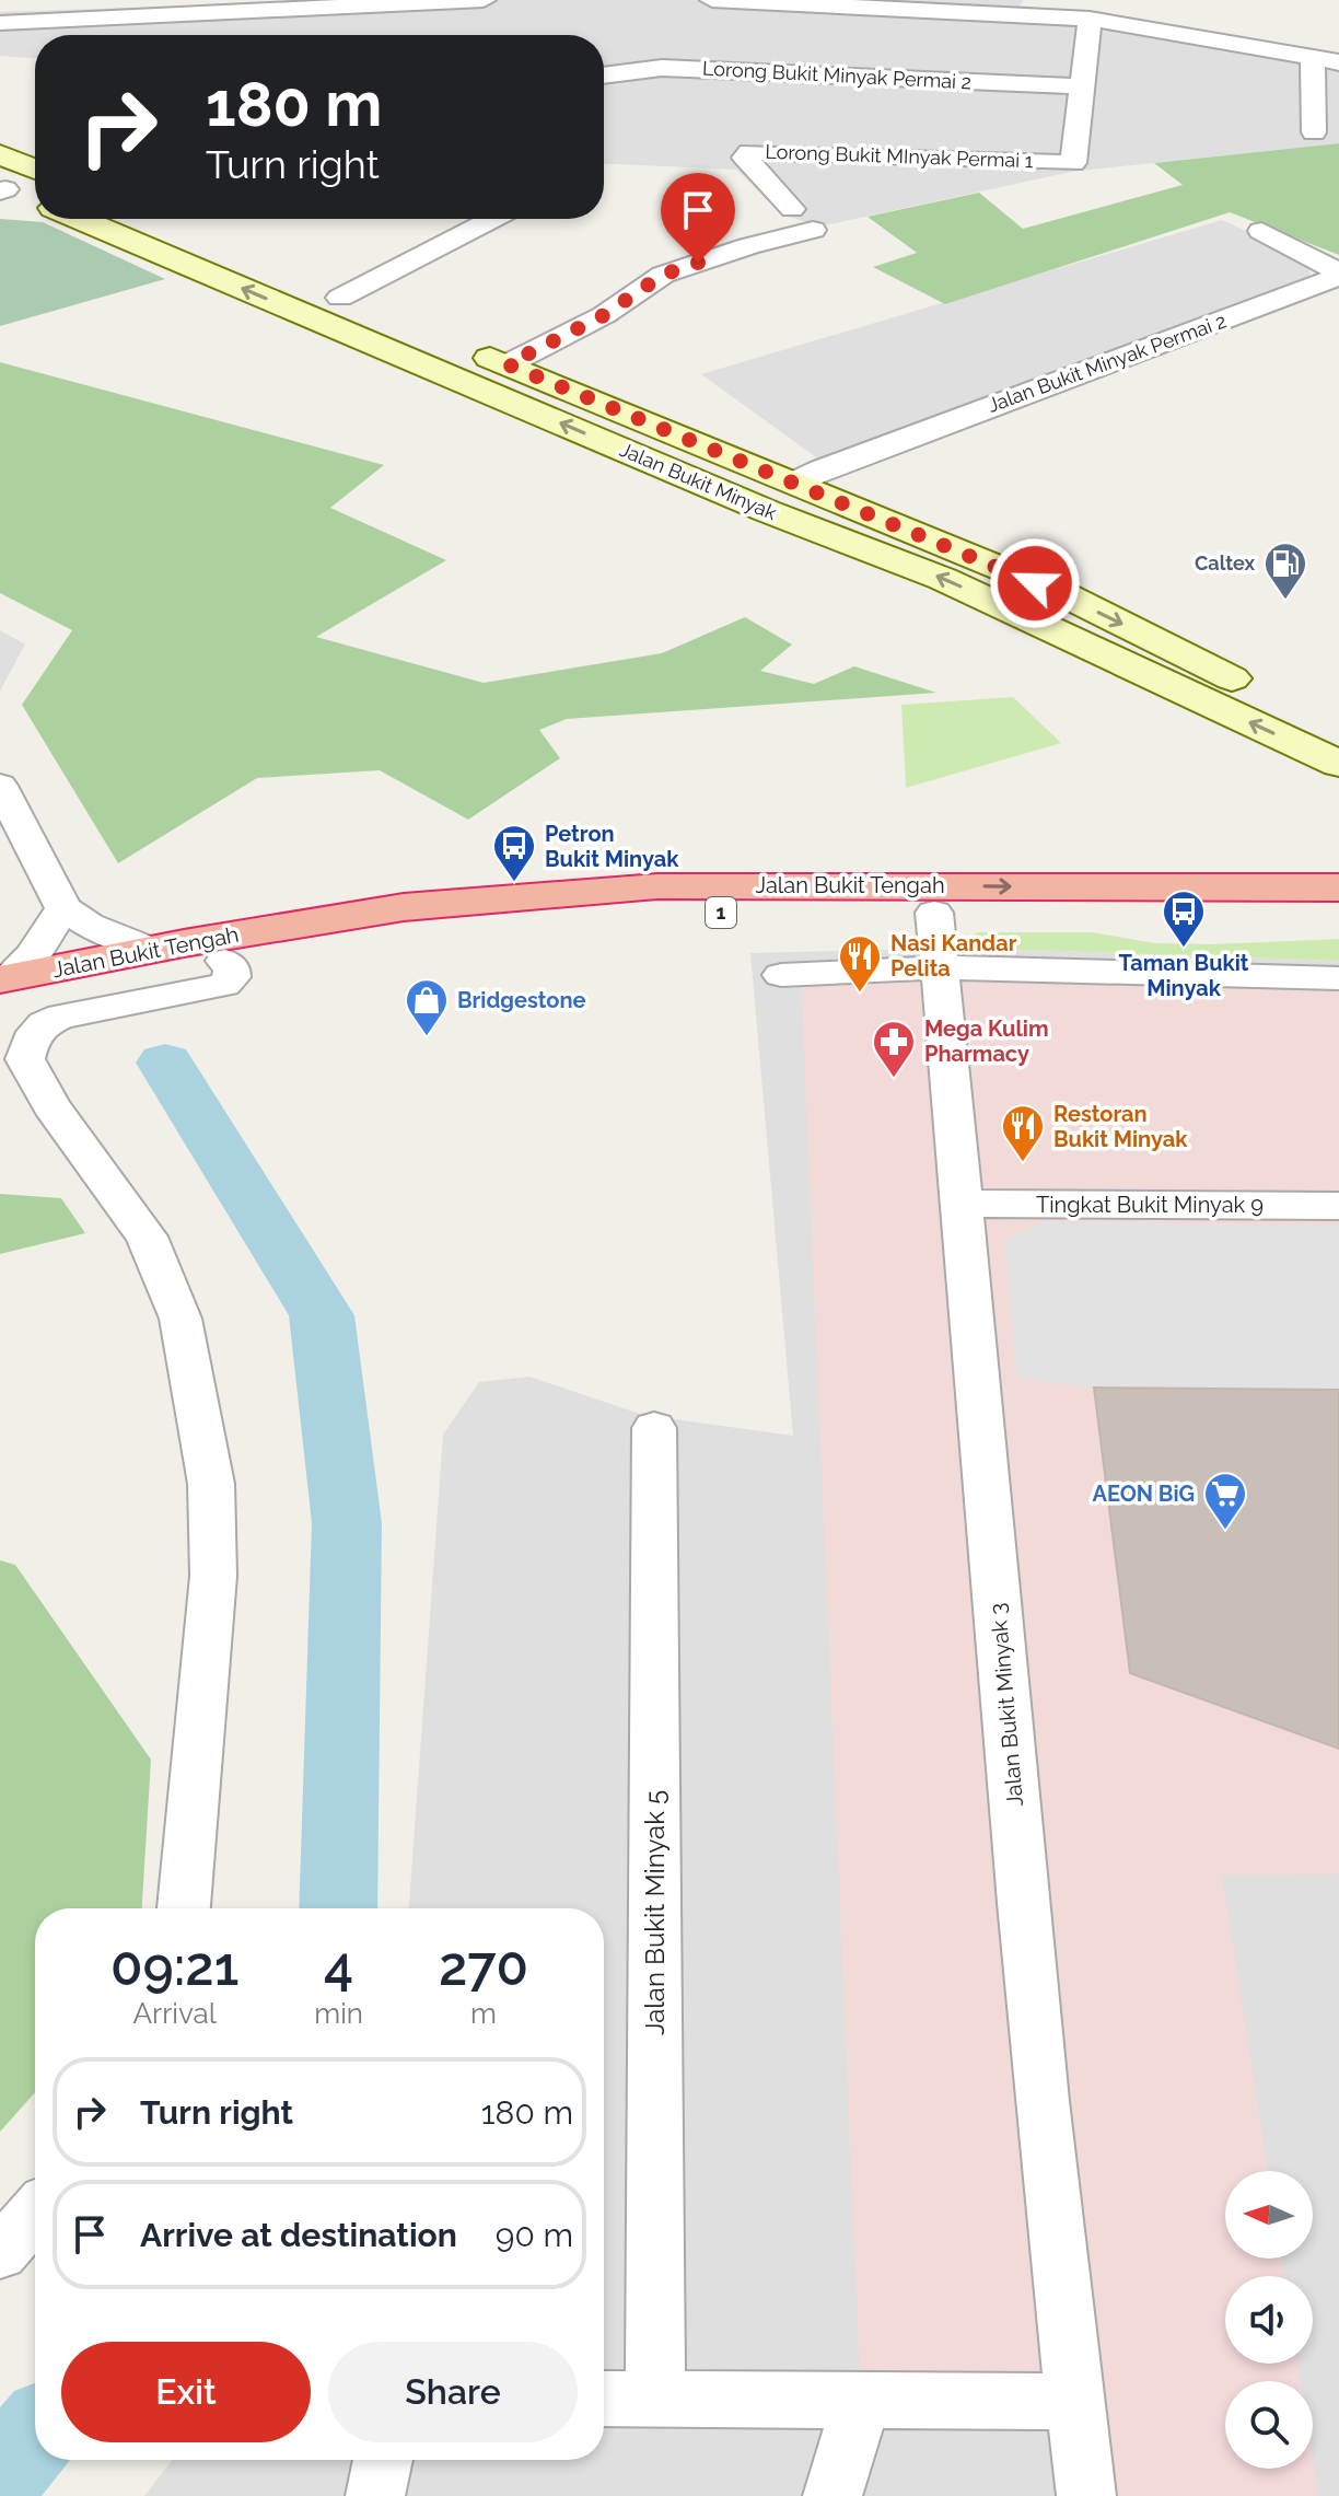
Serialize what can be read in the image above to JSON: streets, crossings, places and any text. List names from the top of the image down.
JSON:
{
  "streets": {
    "highway": ["Jalan Bukit Tengah", "1"],
    "main road": ["Jalan Bukit Minyak"],
    "street": [
      "Lorong Bukit Minyak Permai 2",
      "Lorong Bukit MInyak Permai 1",
      "Jalan Bukit Minyak Permai 2",
      "Tingkat Bukit Minyak 9",
      "Jalan Bukit Minyak 3",
      "Jalan Bukit Minyak 5"
    ]
  },
  "crossings": [
    ["Lorong Bukit Minyak Permai 2", "Lorong Bukit MInyak Permai 1"],
    ["Jalan Bukit Minyak Permai 2", "Jalan Bukit Minyak"],
    ["Jalan Bukit Tengah", "Jalan Bukit Minyak 3"],
    ["Tingkat Bukit Minyak 9", "Jalan Bukit Minyak 3"]
  ],
  "places": {
    "fuel station": ["Caltex"],
    "bus stop": ["Petron Bukit Minyak", "Taman Bukit Minyak"],
    "restaurant": ["Nasi Kandar Pelita", "Restoran Bukit Minyak"],
    "shop": ["Bridgestone"],
    "pharmacy": ["Mega Kulim Pharmacy"],
    "supermarket": ["AEON BiG"]
  },
  "north": "left",
  "page": {
    "turn": ["180 m", "Turn right"],
    "eta": [
      "09:21",
      "Arrival",
      "4",
      "min",
      "270",
      "m"
    ],
    "list": [
      {
        "name": "Turn right",
        "value": "180 m"
      },
      {
        "name": "Arrive at destination",
        "value": "90 m"
      }
    ],
    "buttons": ["Exit", "Share"]
  }
}
